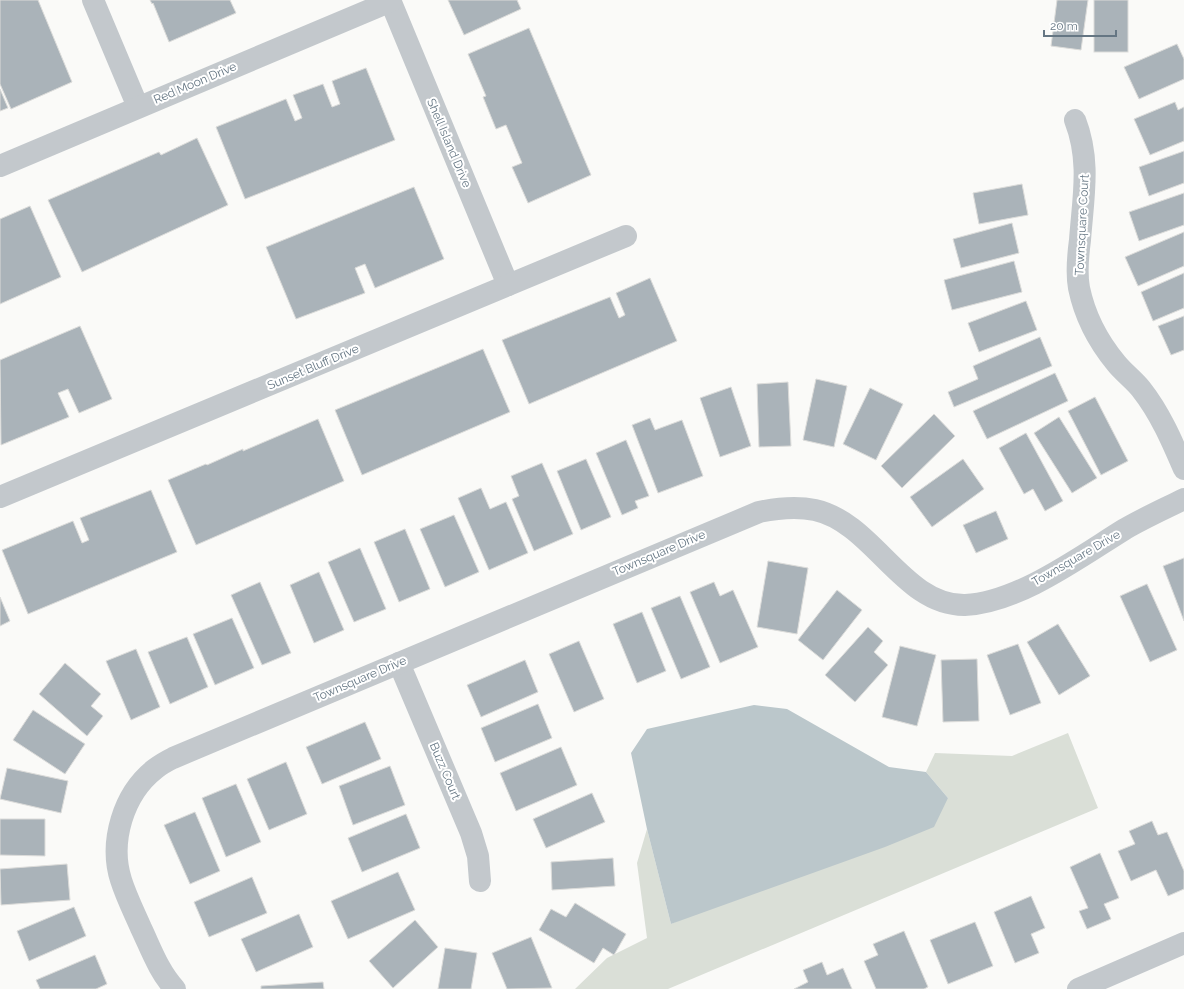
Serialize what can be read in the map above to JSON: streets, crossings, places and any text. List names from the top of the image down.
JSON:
{
  "streets": {
    "street": [
      "Red Moon Drive",
      "Shell Island Drive",
      "Townsquare Court",
      "Sunset Bluff Drive",
      "Townsquare Drive",
      "Buzz Court"
    ]
  },
  "crossings": [
    ["Red Moon Drive", "Shell Island Drive"],
    ["Shell Island Drive", "Sunset Bluff Drive"],
    ["Townsquare Drive", "Buzz Court"]
  ],
  "scale_bar": "20 m"
}
